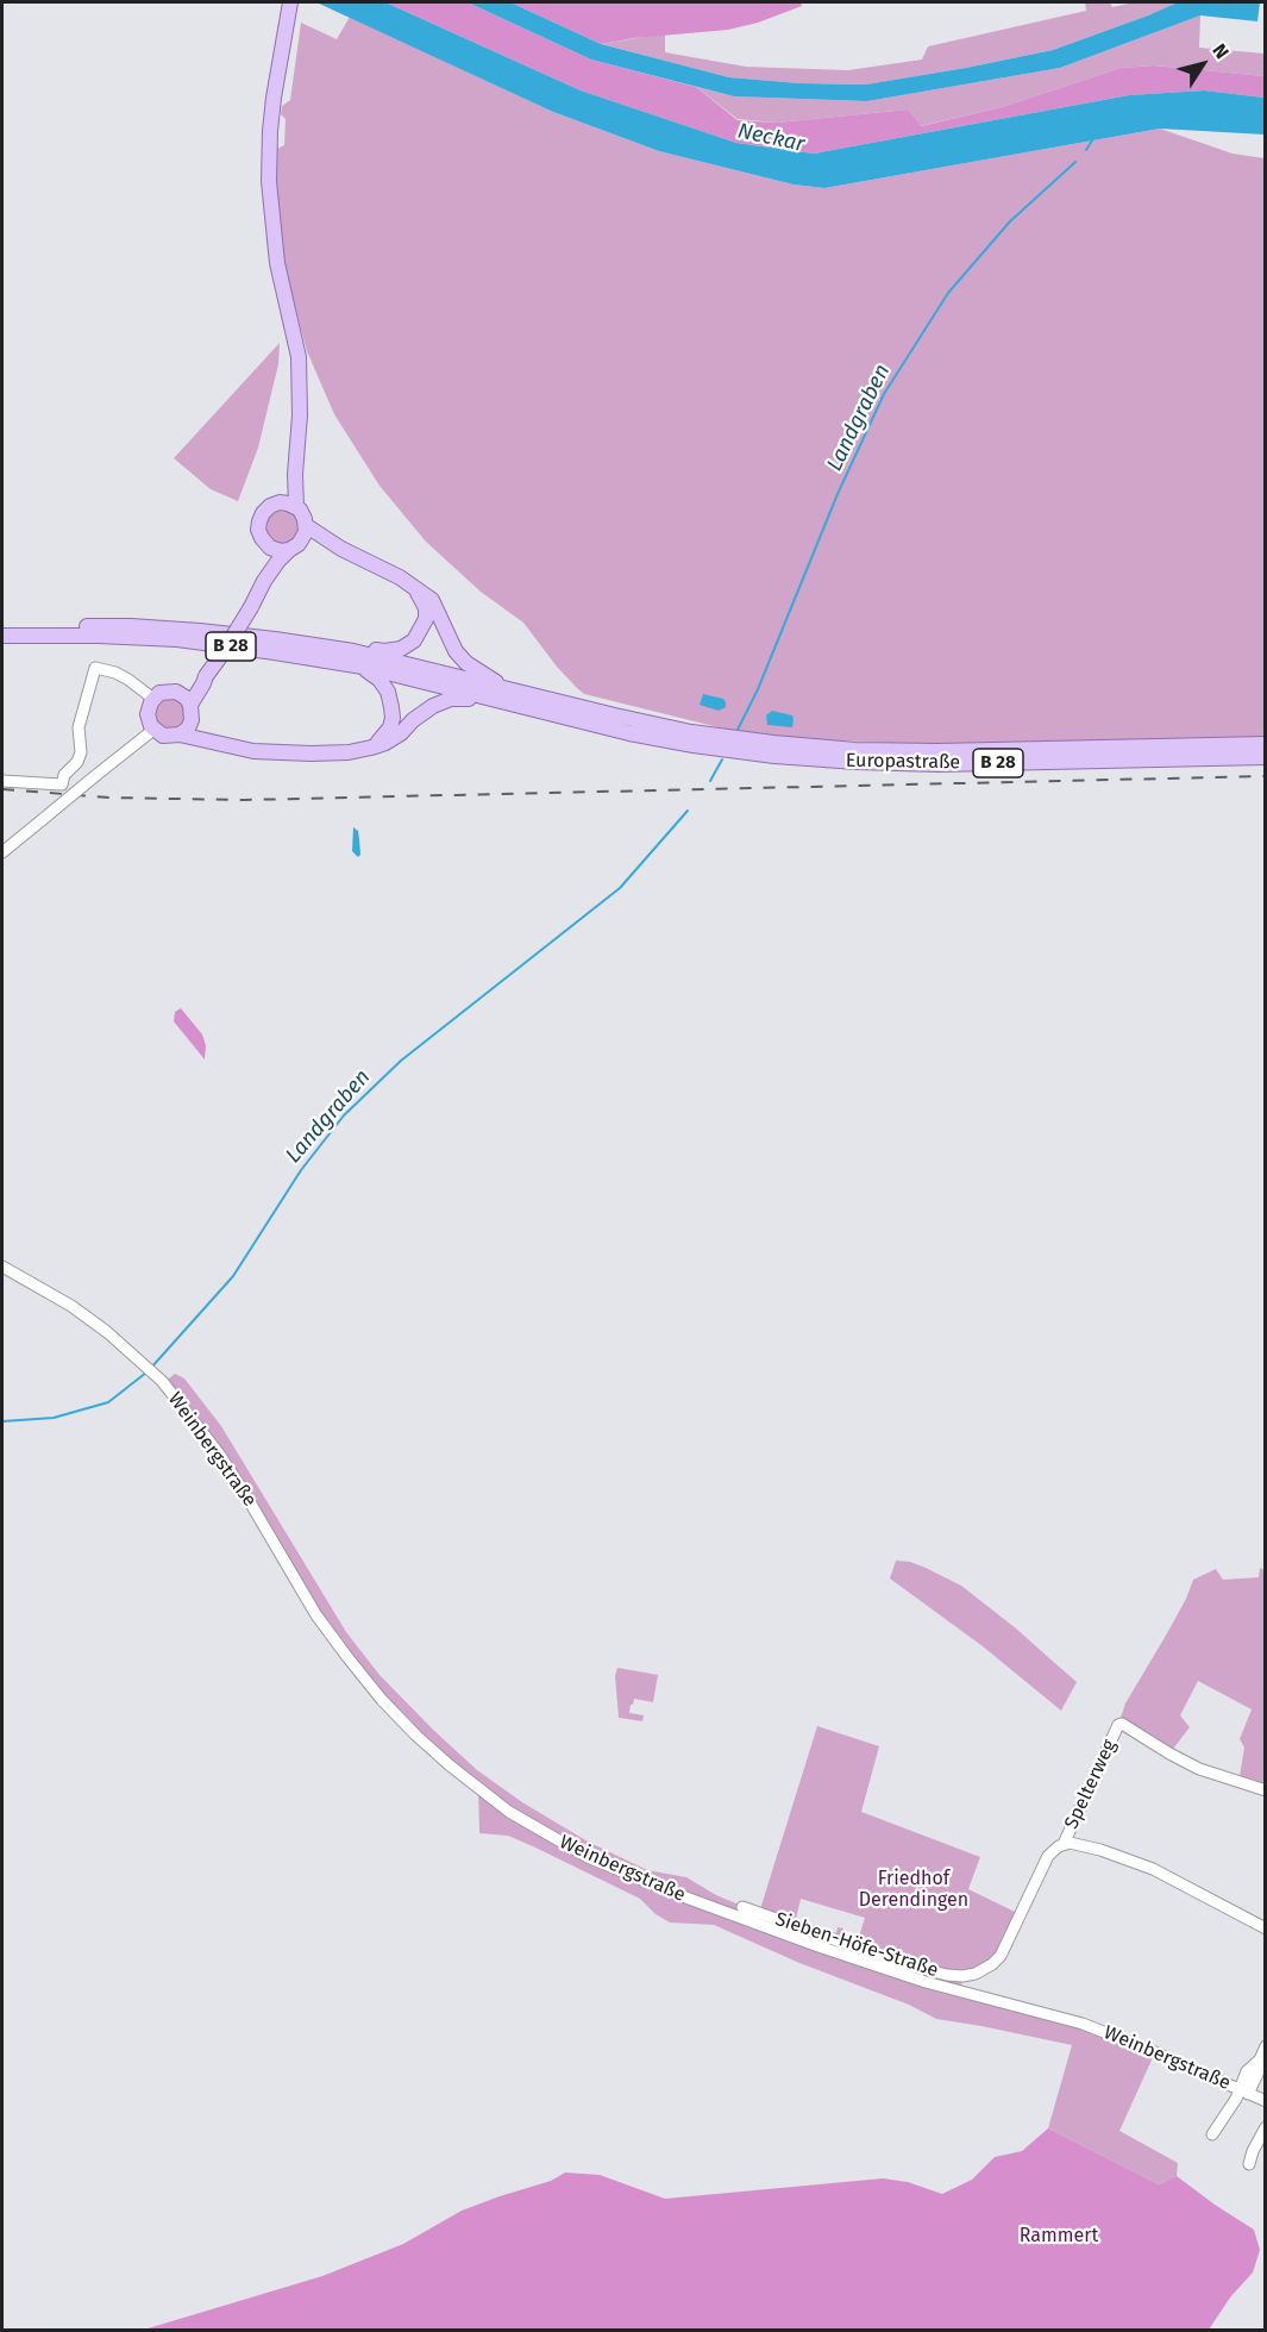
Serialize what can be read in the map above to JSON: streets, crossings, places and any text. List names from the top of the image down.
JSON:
{
  "streets": {
    "main road": ["B 28", "Europastraße"],
    "street": ["Weinbergstraße", "Spelterweg", "Sieben-Höfe-Straße"]
  },
  "crossings": [
    ["B 28", "Europastraße"],
    ["Spelterweg", "Sieben-Höfe-Straße"]
  ],
  "water": ["Neckar", "Landgraben"],
  "parks": ["Friedhof Derendingen", "Rammert"],
  "north": "top right"
}
